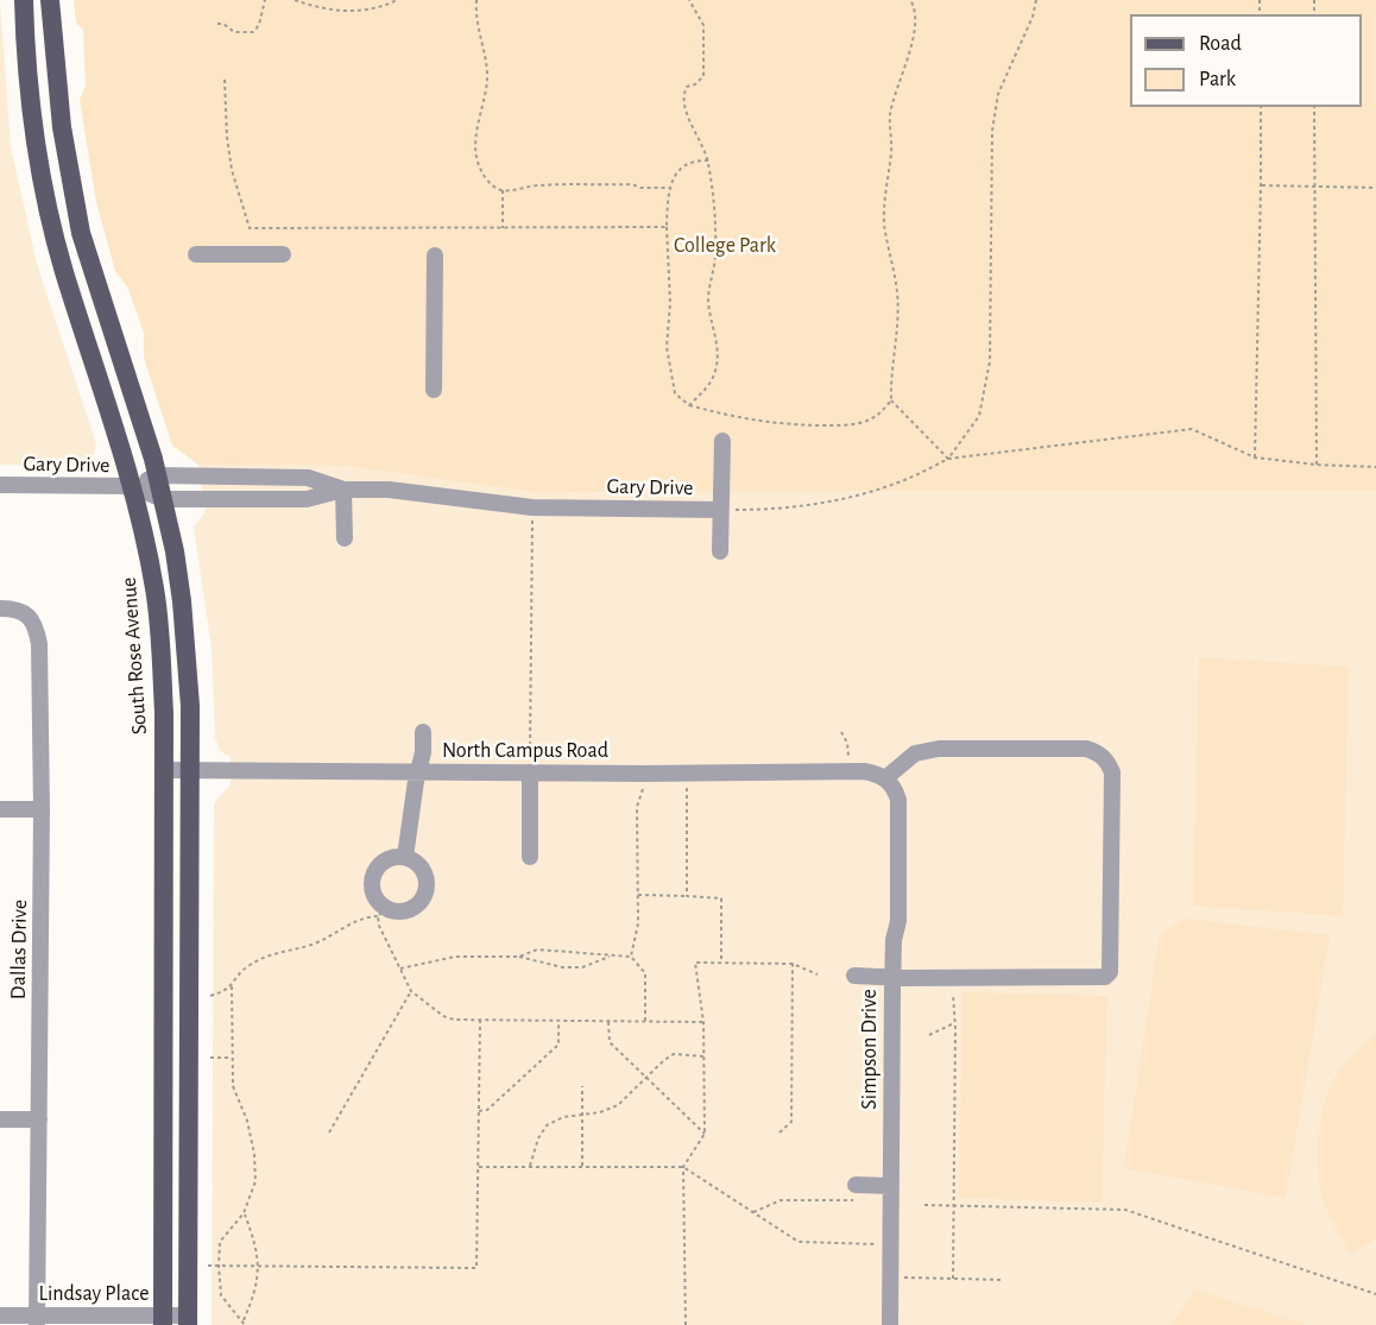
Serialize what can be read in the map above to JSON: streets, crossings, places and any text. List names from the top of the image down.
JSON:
{
  "streets": {
    "main road": ["South Rose Avenue"],
    "street": [
      "Gary Drive",
      "North Campus Road",
      "Dallas Drive",
      "Simpson Drive",
      "Lindsay Place"
    ]
  },
  "crossings": [
    ["Gary Drive", "South Rose Avenue"],
    ["South Rose Avenue", "North Campus Road"],
    ["South Rose Avenue", "Lindsay Place"],
    ["North Campus Road", "Simpson Drive"],
    ["Dallas Drive", "Lindsay Place"]
  ],
  "parks": ["College Park"],
  "legend": ["Road", "Park"]
}
